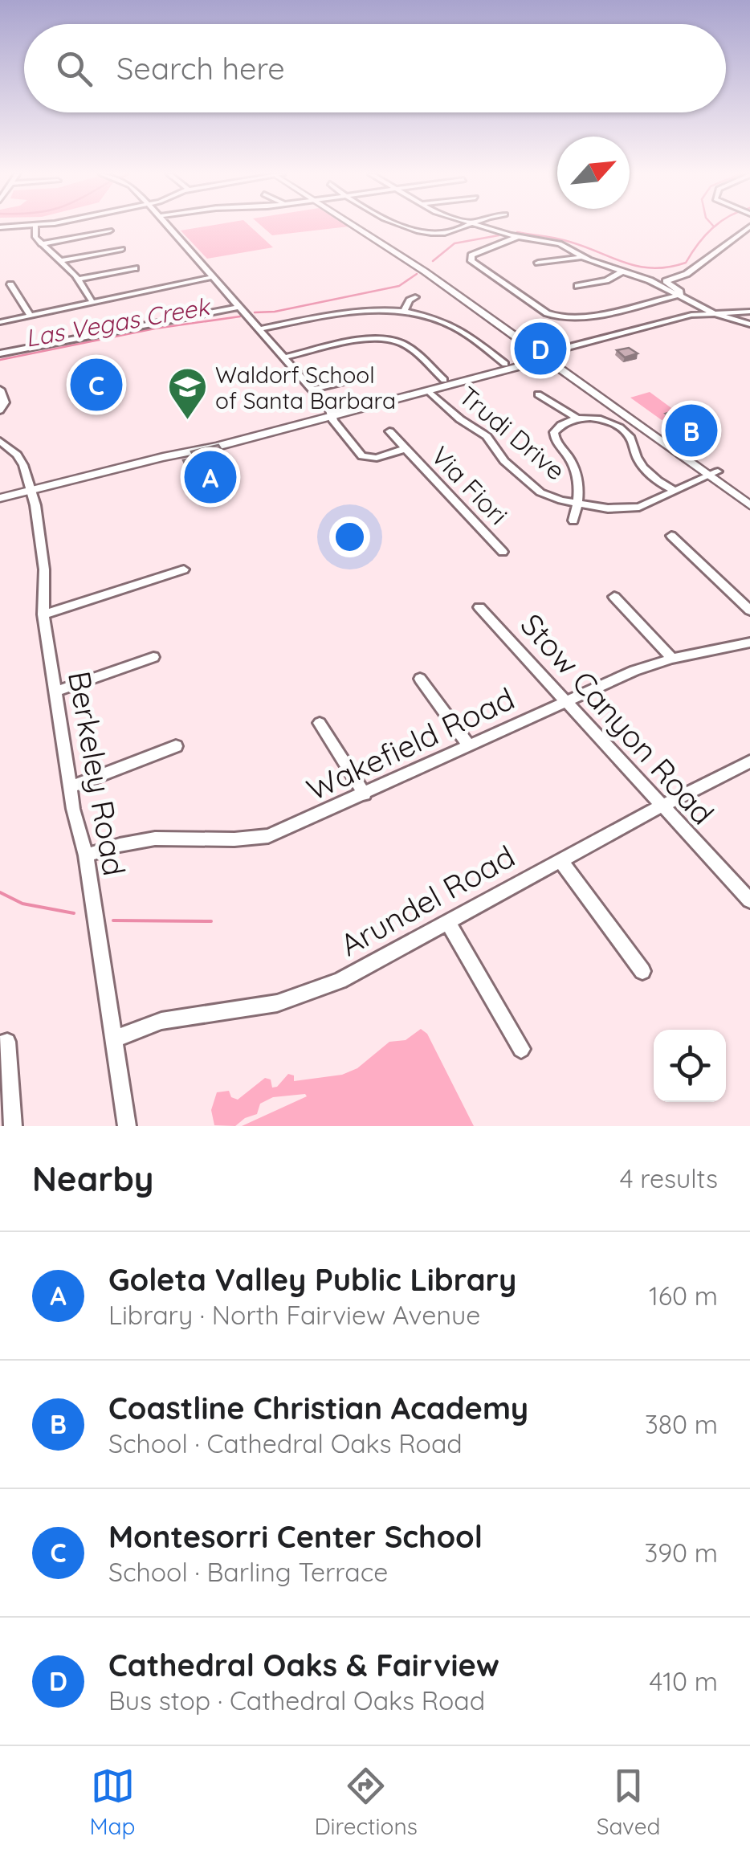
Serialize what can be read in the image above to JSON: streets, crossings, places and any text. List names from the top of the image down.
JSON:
{
  "streets": {
    "street": [
      "Trudi Drive",
      "Via Fiori",
      "Stow Canyon Road",
      "Wakefield Road",
      "Berkeley Road",
      "Arundel Road"
    ]
  },
  "crossings": [
    ["Stow Canyon Road", "Wakefield Road"],
    ["Stow Canyon Road", "Arundel Road"],
    ["Wakefield Road", "Berkeley Road"],
    ["Berkeley Road", "Arundel Road"]
  ],
  "water": ["Las Vegas Creek"],
  "places": {
    "school or university": ["Waldorf School of Santa Barbara"]
  },
  "north": "top right",
  "page": {
    "search": "Search here",
    "pins": [
      "D",
      "C",
      "B",
      "A"
    ],
    "heading": ["Nearby", "4 results"],
    "list": [
      {
        "mark": "A",
        "name": "Goleta Valley Public Library",
        "note": "Library · North Fairview Avenue",
        "value": "160 m"
      },
      {
        "mark": "B",
        "name": "Coastline Christian Academy",
        "note": "School · Cathedral Oaks Road",
        "value": "380 m"
      },
      {
        "mark": "C",
        "name": "Montesorri Center School",
        "note": "School · Barling Terrace",
        "value": "390 m"
      },
      {
        "mark": "D",
        "name": "Cathedral Oaks & Fairview",
        "note": "Bus stop · Cathedral Oaks Road",
        "value": "410 m"
      }
    ],
    "nav": ["Map", "Directions", "Saved"]
  }
}
